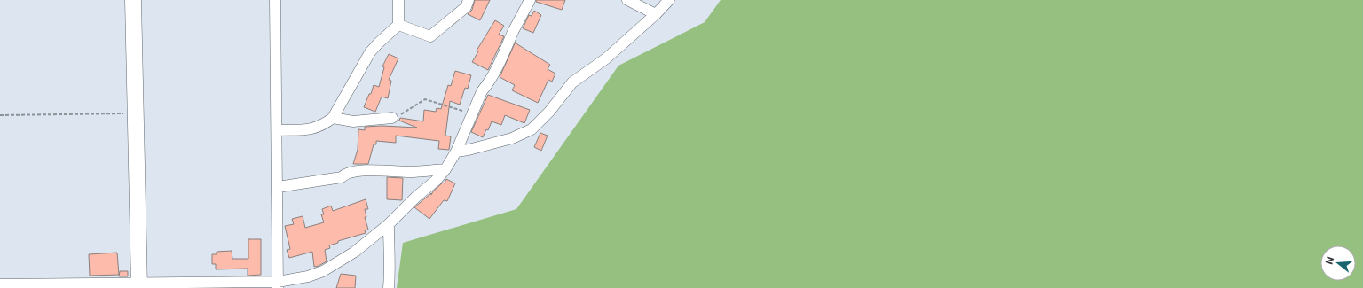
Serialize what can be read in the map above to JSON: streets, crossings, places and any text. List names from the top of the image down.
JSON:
{
  "north": "left"
}
